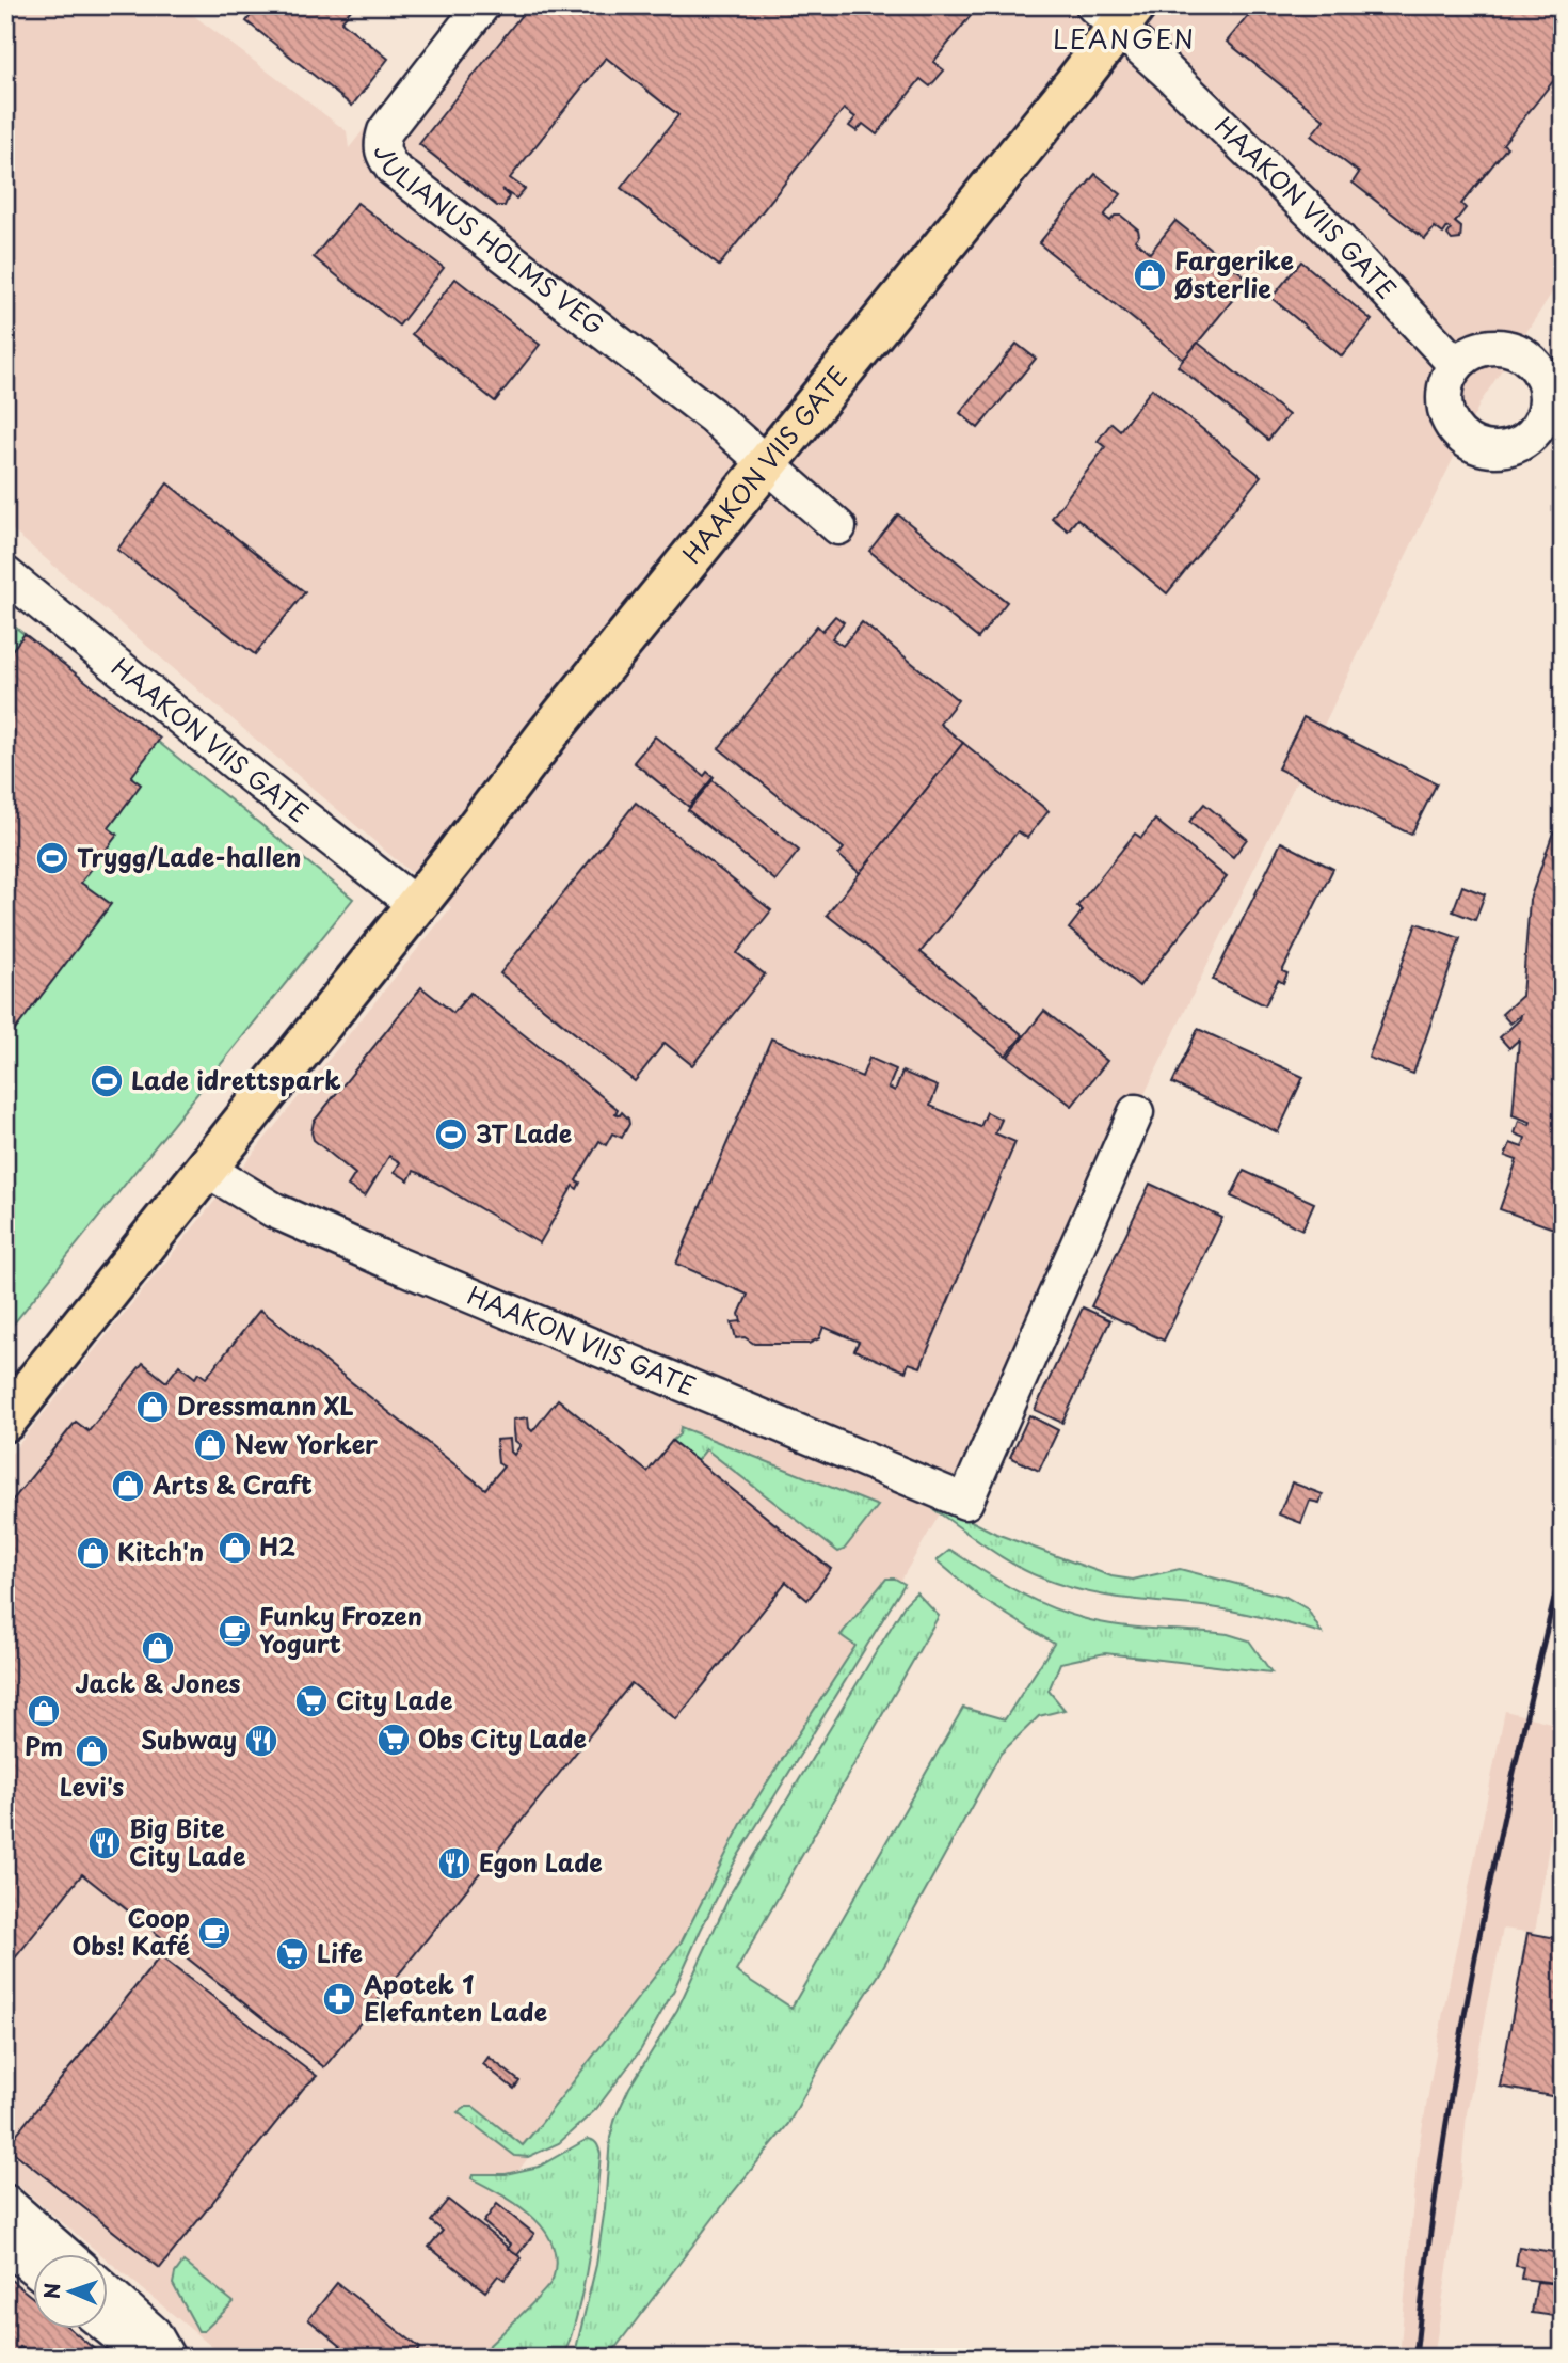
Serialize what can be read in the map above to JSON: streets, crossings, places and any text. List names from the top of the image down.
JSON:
{
  "streets": {
    "main road": ["HAAKON VIIS GATE"],
    "street": ["JULIANUS HOLMS VEG"]
  },
  "crossings": [
    ["HAAKON VIIS GATE", "JULIANUS HOLMS VEG"]
  ],
  "districts": ["LEANGEN"],
  "places": {
    "shop": [
      "Fargerike Østerlie",
      "Dressmann XL",
      "New Yorker",
      "Arts & Craft",
      "H2",
      "Kitch'n",
      "Jack & Jones",
      "Pm",
      "Levi's"
    ],
    "sports": ["Trygg/Lade-hallen", "Lade idrettspark", "3T Lade"],
    "cafe": ["Funky Frozen Yogurt", "Coop Obs! Kafé"],
    "supermarket": ["City Lade", "Obs City Lade", "Life"],
    "restaurant": ["Subway", "Big Bite City Lade", "Egon Lade"],
    "pharmacy": ["Apotek 1 Elefanten Lade"]
  },
  "north": "left"
}
